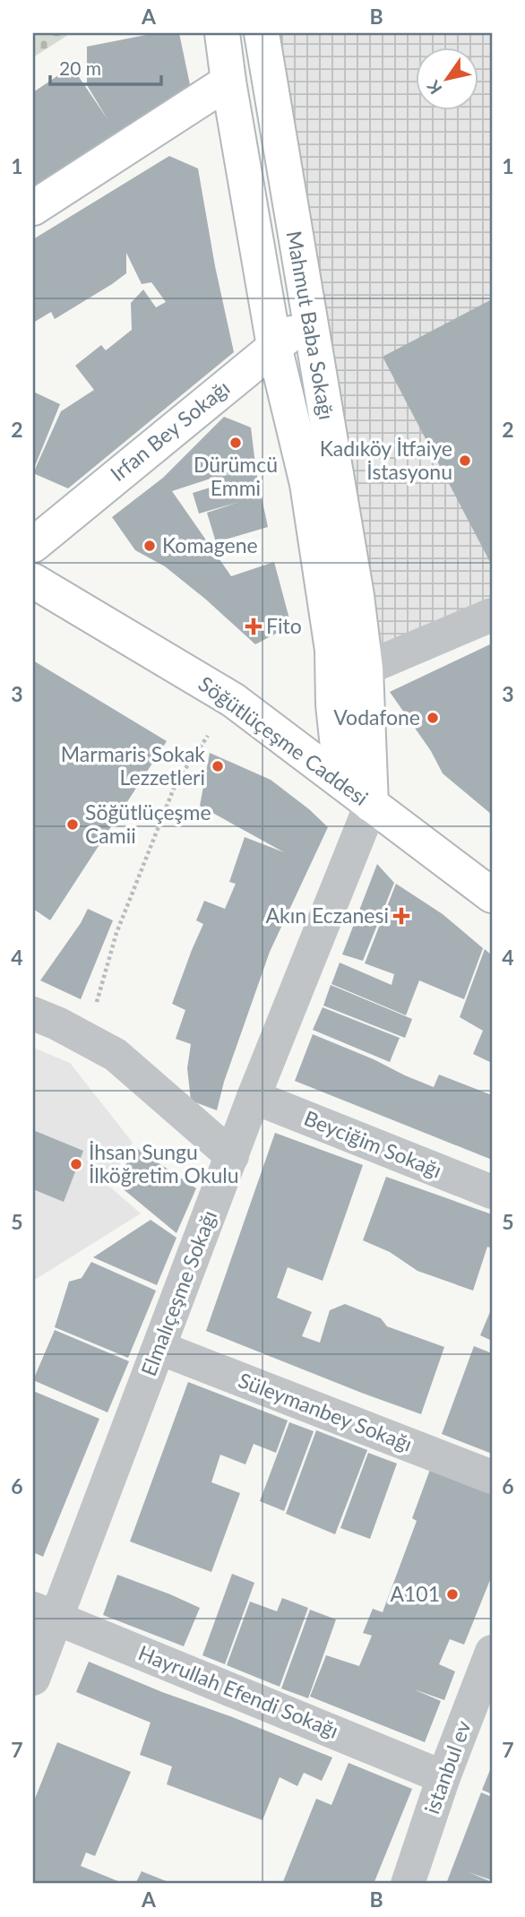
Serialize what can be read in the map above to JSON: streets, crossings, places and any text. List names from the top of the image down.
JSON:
{
  "streets": {
    "street": [
      "Mahmut Baba Sokağı",
      "Irfan Bey Sokağı",
      "Söğütlüçeşme Caddesi",
      "Beyciğim Sokağı",
      "Elmalıçeşme Sokağı",
      "Süleymanbey Sokağı",
      "Hayrullah Efendi Sokağı",
      "istanbul ev"
    ]
  },
  "crossings": [
    ["Mahmut Baba Sokağı", "Irfan Bey Sokağı"],
    ["Mahmut Baba Sokağı", "Söğütlüçeşme Caddesi"],
    ["Mahmut Baba Sokağı", "Elmalıçeşme Sokağı"],
    ["Söğütlüçeşme Caddesi", "Elmalıçeşme Sokağı"],
    ["Beyciğim Sokağı", "Elmalıçeşme Sokağı"],
    ["Elmalıçeşme Sokağı", "Süleymanbey Sokağı"],
    ["Elmalıçeşme Sokağı", "Hayrullah Efendi Sokağı"],
    ["Hayrullah Efendi Sokağı", "istanbul ev"]
  ],
  "places": {
    "other": [
      "Dürümcü Emmi",
      "Kadıköy İtfaiye İstasyonu",
      "Komagene",
      "Vodafone",
      "Marmaris Sokak Lezzetleri",
      "Söğütlüçeşme Camii",
      "İhsan Sungu İlköğretim Okulu",
      "A101"
    ],
    "health": ["Fito", "Akın Eczanesi"]
  },
  "scale_bar": "20 m",
  "north": "bottom left",
  "grid": {
    "columns": ["A", "B"],
    "rows": [
      "1",
      "2",
      "3",
      "4",
      "5",
      "6",
      "7"
    ]
  }
}
